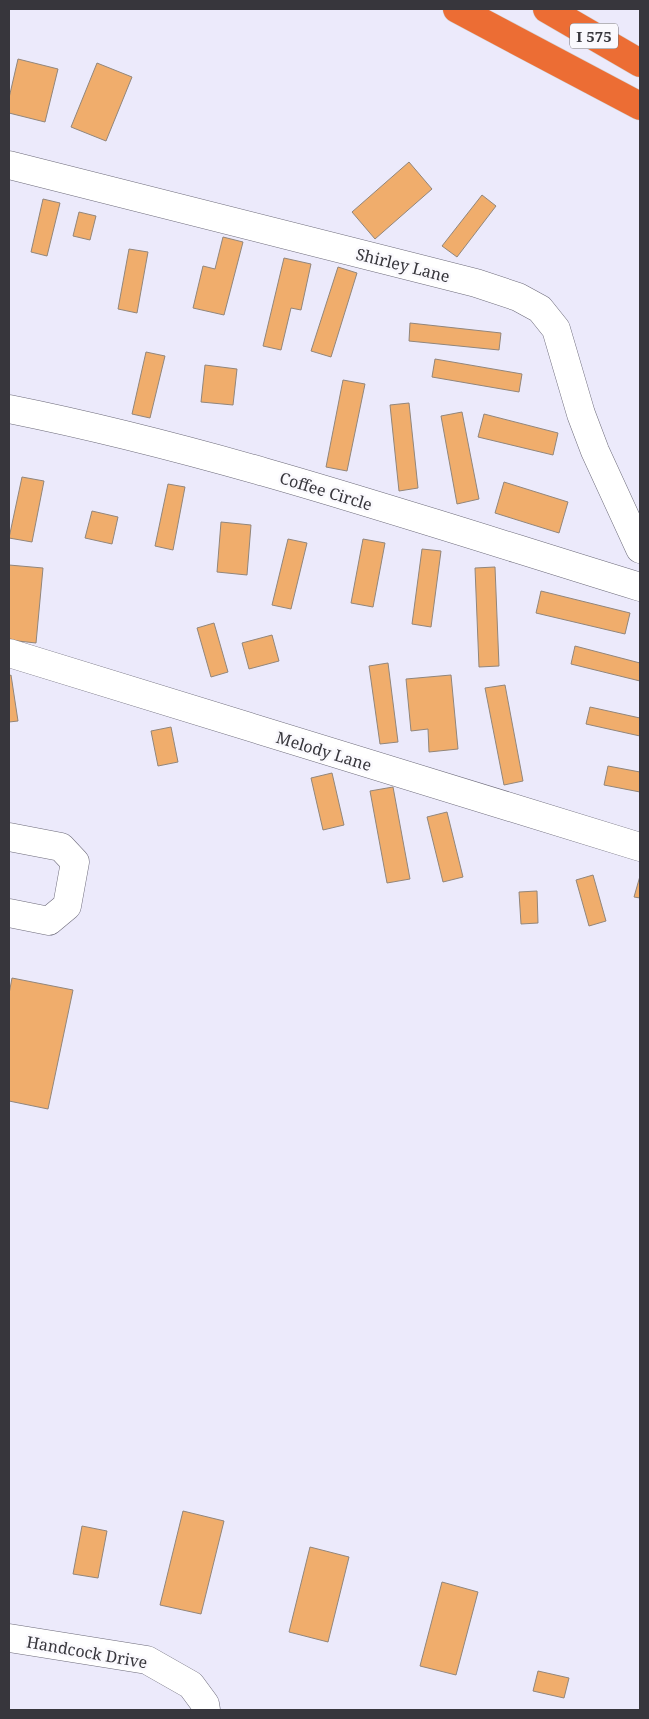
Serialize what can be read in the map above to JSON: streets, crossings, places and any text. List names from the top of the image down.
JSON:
{
  "streets": {
    "highway": ["I 575"],
    "street": [
      "Shirley Lane",
      "Coffee Circle",
      "Melody Lane",
      "Handcock Drive"
    ]
  }
}
